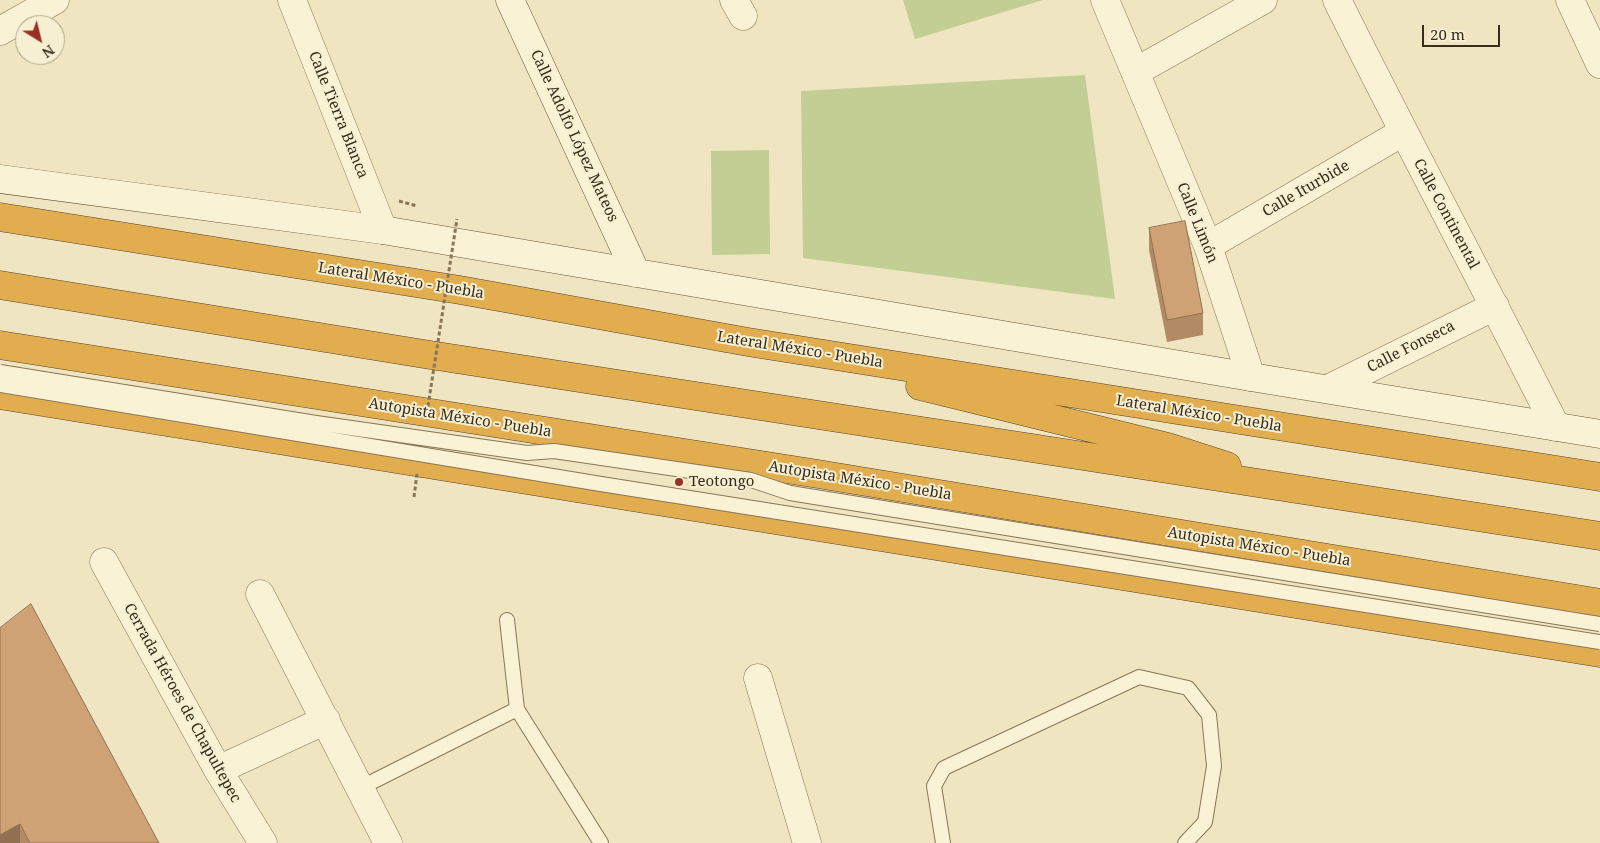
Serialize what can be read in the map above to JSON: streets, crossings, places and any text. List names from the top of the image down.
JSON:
{
  "streets": {
    "highway": ["Lateral México - Puebla", "Autopista México - Puebla"],
    "street": [
      "Calle Tierra Blanca",
      "Calle Adolfo López Mateos",
      "Calle Iturbide",
      "Calle Continental",
      "Calle Limón",
      "Calle Fonseca",
      "Cerrada Héroes de Chapultepec"
    ]
  },
  "crossings": [
    ["Calle Iturbide", "Calle Continental"],
    ["Calle Iturbide", "Calle Limón"],
    ["Calle Continental", "Calle Fonseca"]
  ],
  "places": ["Teotongo"],
  "scale_bar": "20 m",
  "north": "bottom right"
}
